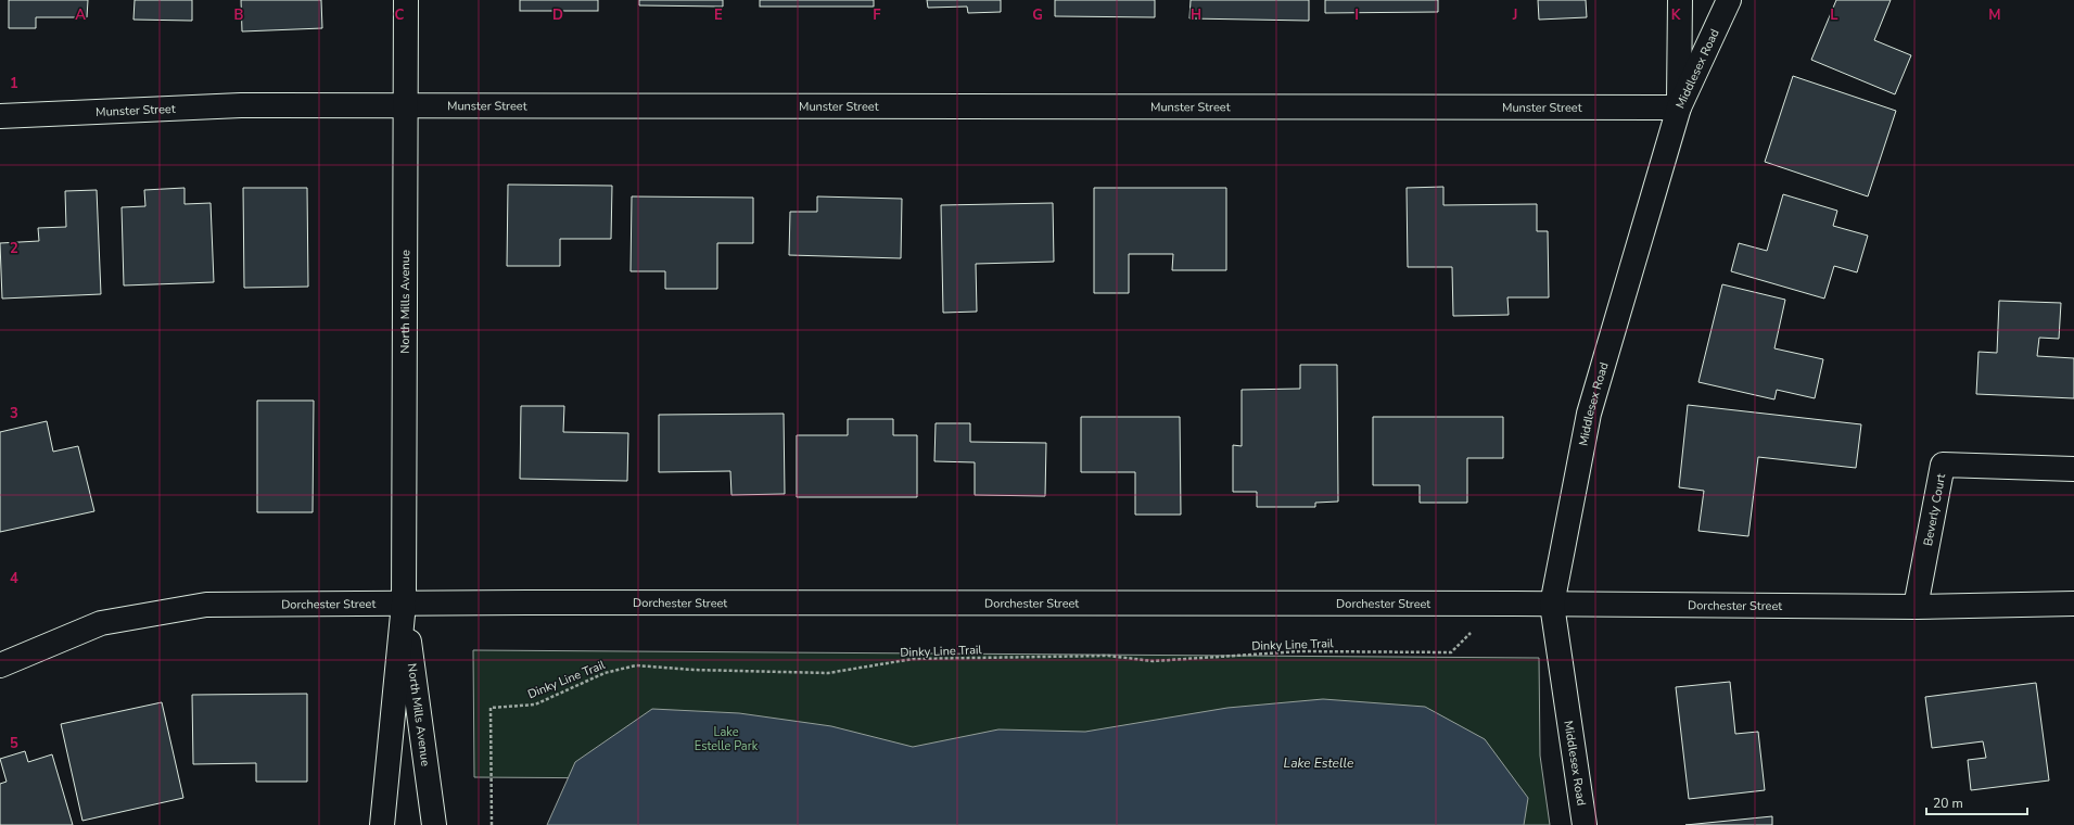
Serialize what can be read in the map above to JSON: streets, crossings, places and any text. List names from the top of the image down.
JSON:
{
  "streets": {
    "street": [
      "Middlesex Road",
      "Munster Street",
      "North Mills Avenue",
      "Beverly Court",
      "Dorchester Street"
    ],
    "path": ["Dinky Line Trail"]
  },
  "crossings": [
    ["Middlesex Road", "Munster Street"],
    ["Middlesex Road", "Dorchester Street"],
    ["Munster Street", "North Mills Avenue"],
    ["North Mills Avenue", "Dorchester Street"],
    ["Beverly Court", "Dorchester Street"],
    ["Dorchester Street", "Dinky Line Trail"]
  ],
  "water": ["Lake Estelle"],
  "parks": ["Lake Estelle Park"],
  "scale_bar": "20 m",
  "grid": {
    "columns": [
      "A",
      "B",
      "C",
      "D",
      "E",
      "F",
      "G",
      "H",
      "I",
      "J",
      "K",
      "L",
      "M"
    ],
    "rows": [
      "1",
      "2",
      "3",
      "4",
      "5"
    ]
  }
}
